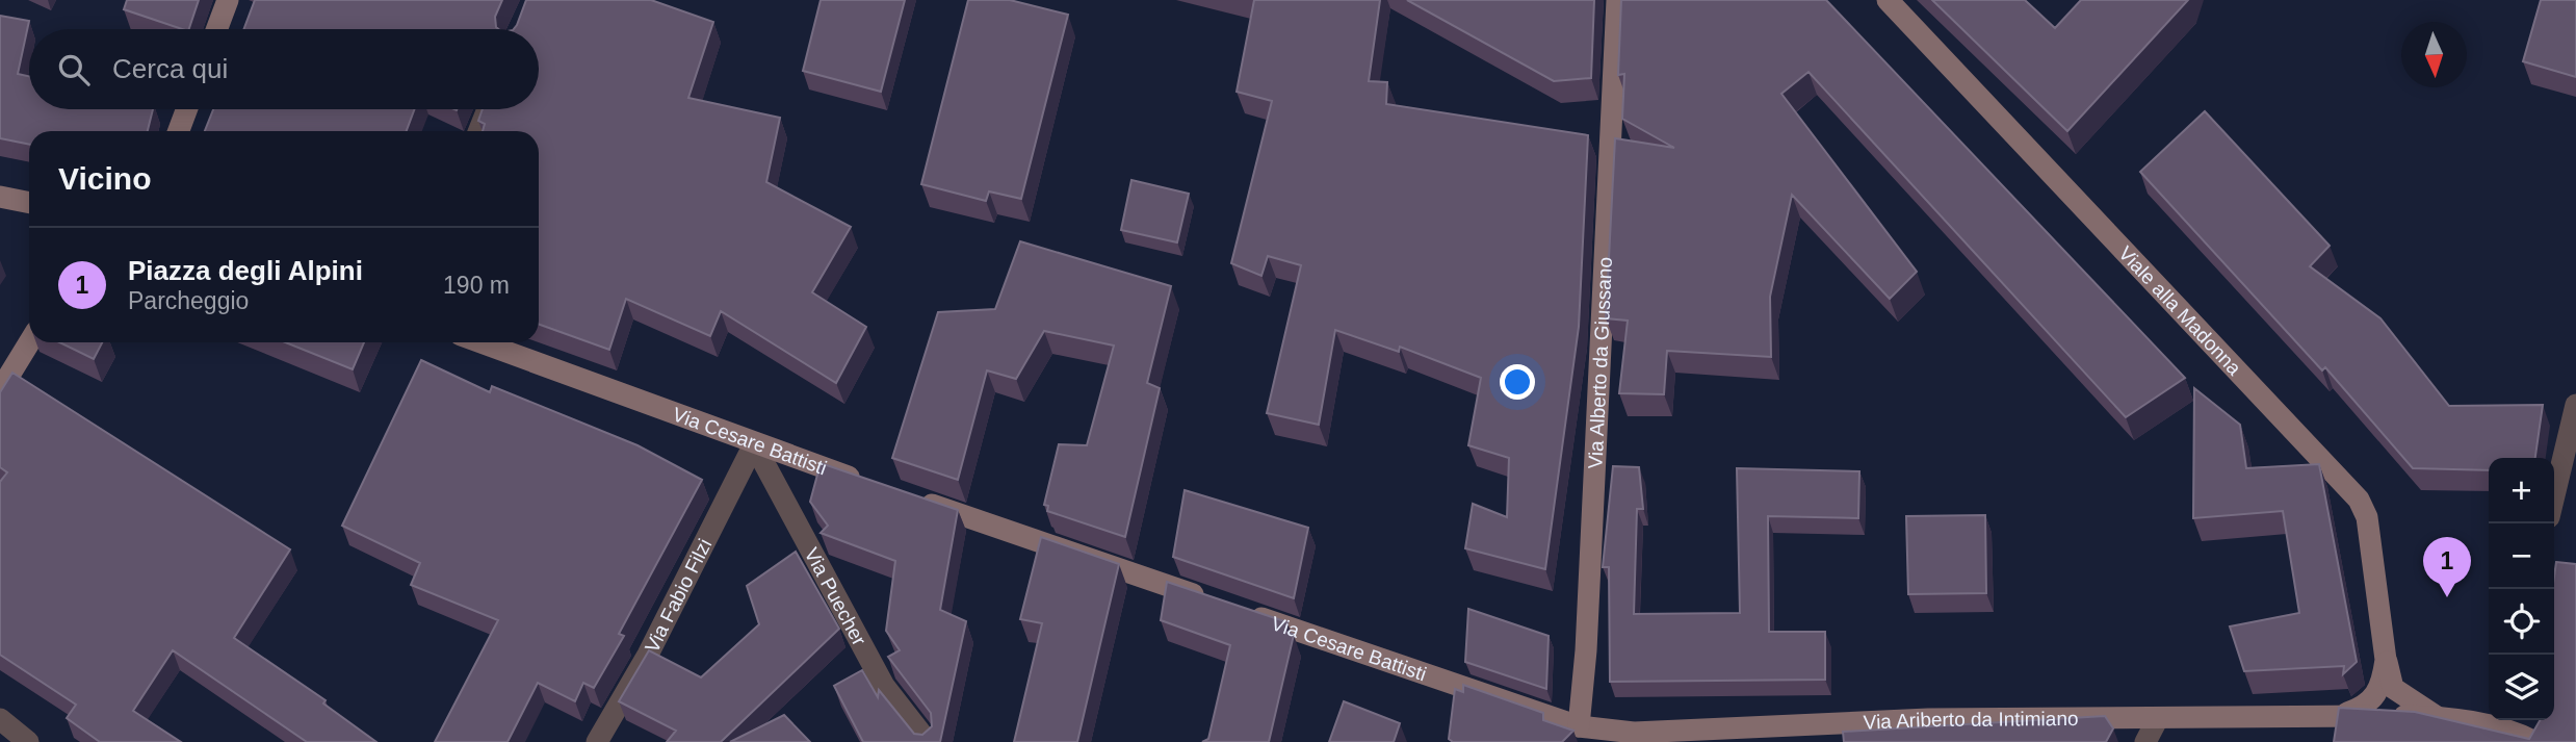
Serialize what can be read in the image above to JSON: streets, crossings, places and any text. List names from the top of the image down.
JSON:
{
  "streets": {
    "street": [
      "Viale alla Madonna",
      "Via Alberto da Giussano",
      "Via Cesare Battisti",
      "Via Fabio Filzi",
      "Via Puecher",
      "Via Ariberto da Intimiano"
    ]
  },
  "crossings": [
    ["Viale alla Madonna", "Via Ariberto da Intimiano"],
    ["Via Alberto da Giussano", "Via Cesare Battisti"],
    ["Via Alberto da Giussano", "Via Ariberto da Intimiano"],
    ["Via Cesare Battisti", "Via Fabio Filzi"],
    ["Via Cesare Battisti", "Via Puecher"],
    ["Via Cesare Battisti", "Via Ariberto da Intimiano"],
    ["Via Fabio Filzi", "Via Puecher"]
  ],
  "north": "bottom",
  "page": {
    "search": "Cerca qui",
    "heading": "Vicino",
    "list": [
      {
        "mark": "1",
        "name": "Piazza degli Alpini",
        "note": "Parcheggio",
        "value": "190 m"
      }
    ],
    "map_buttons": ["+", "−"],
    "pins": "1"
  }
}
